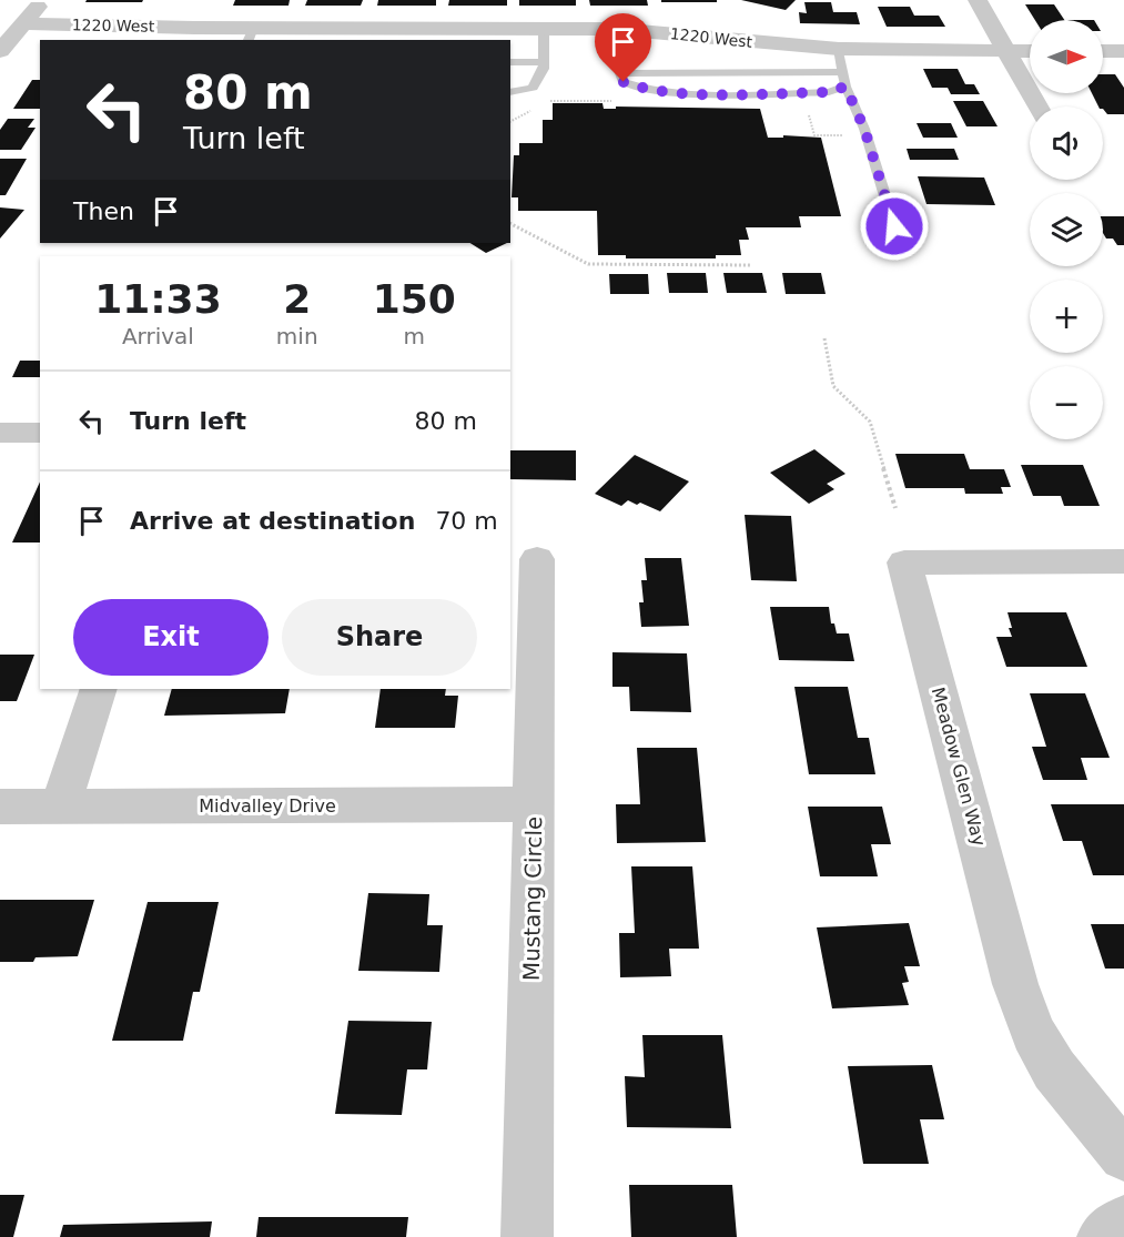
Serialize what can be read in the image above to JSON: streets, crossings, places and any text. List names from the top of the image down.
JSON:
{
  "streets": {
    "street": [
      "1220 West",
      "Meadow Glen Way",
      "Midvalley Drive",
      "Mustang Circle"
    ]
  },
  "crossings": [
    ["Midvalley Drive", "Mustang Circle"]
  ],
  "north": "right",
  "page": {
    "map_buttons": ["+", "−"],
    "turn": ["80 m", "Turn left"],
    "then": "Then",
    "eta": [
      "11:33",
      "Arrival",
      "2",
      "min",
      "150",
      "m"
    ],
    "list": [
      {
        "name": "Turn left",
        "value": "80 m"
      },
      {
        "name": "Arrive at destination",
        "value": "70 m"
      }
    ],
    "buttons": ["Exit", "Share"]
  }
}
